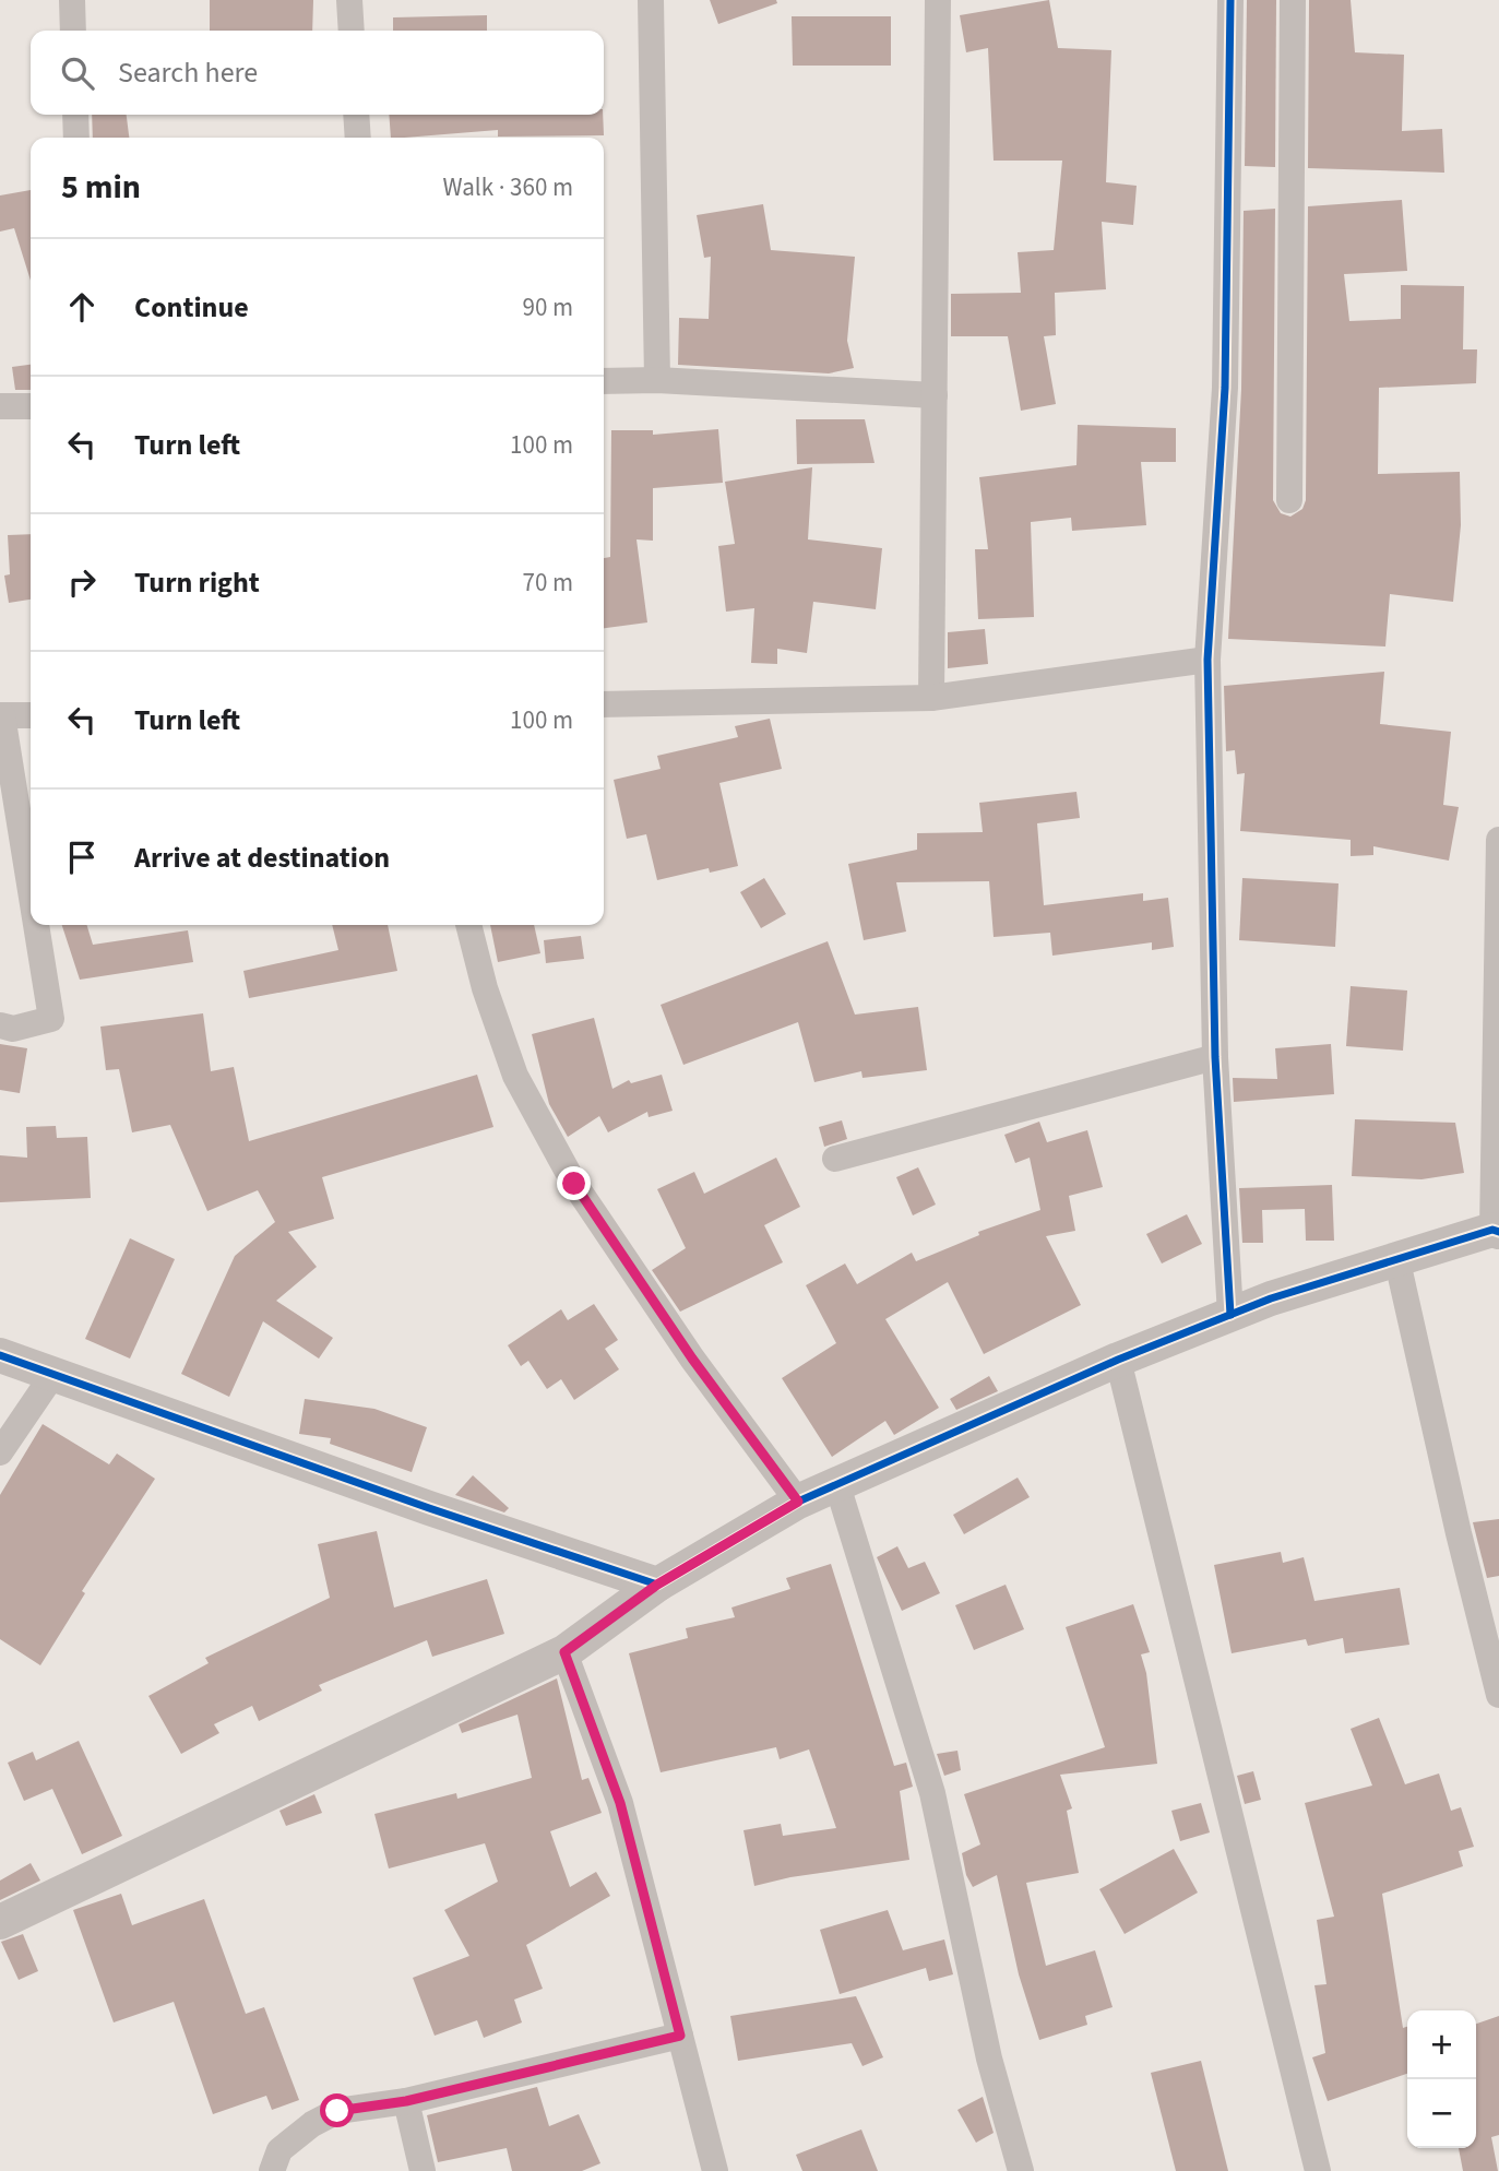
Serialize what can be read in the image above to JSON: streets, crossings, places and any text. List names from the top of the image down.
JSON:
{
  "page": {
    "search": "Search here",
    "heading": ["5 min", "Walk · 360 m"],
    "list": [
      ["Continue", "90 m"],
      ["Turn left", "100 m"],
      ["Turn right", "70 m"],
      ["Turn left", "100 m"],
      "Arrive at destination"
    ],
    "map_buttons": ["+", "−"]
  }
}
